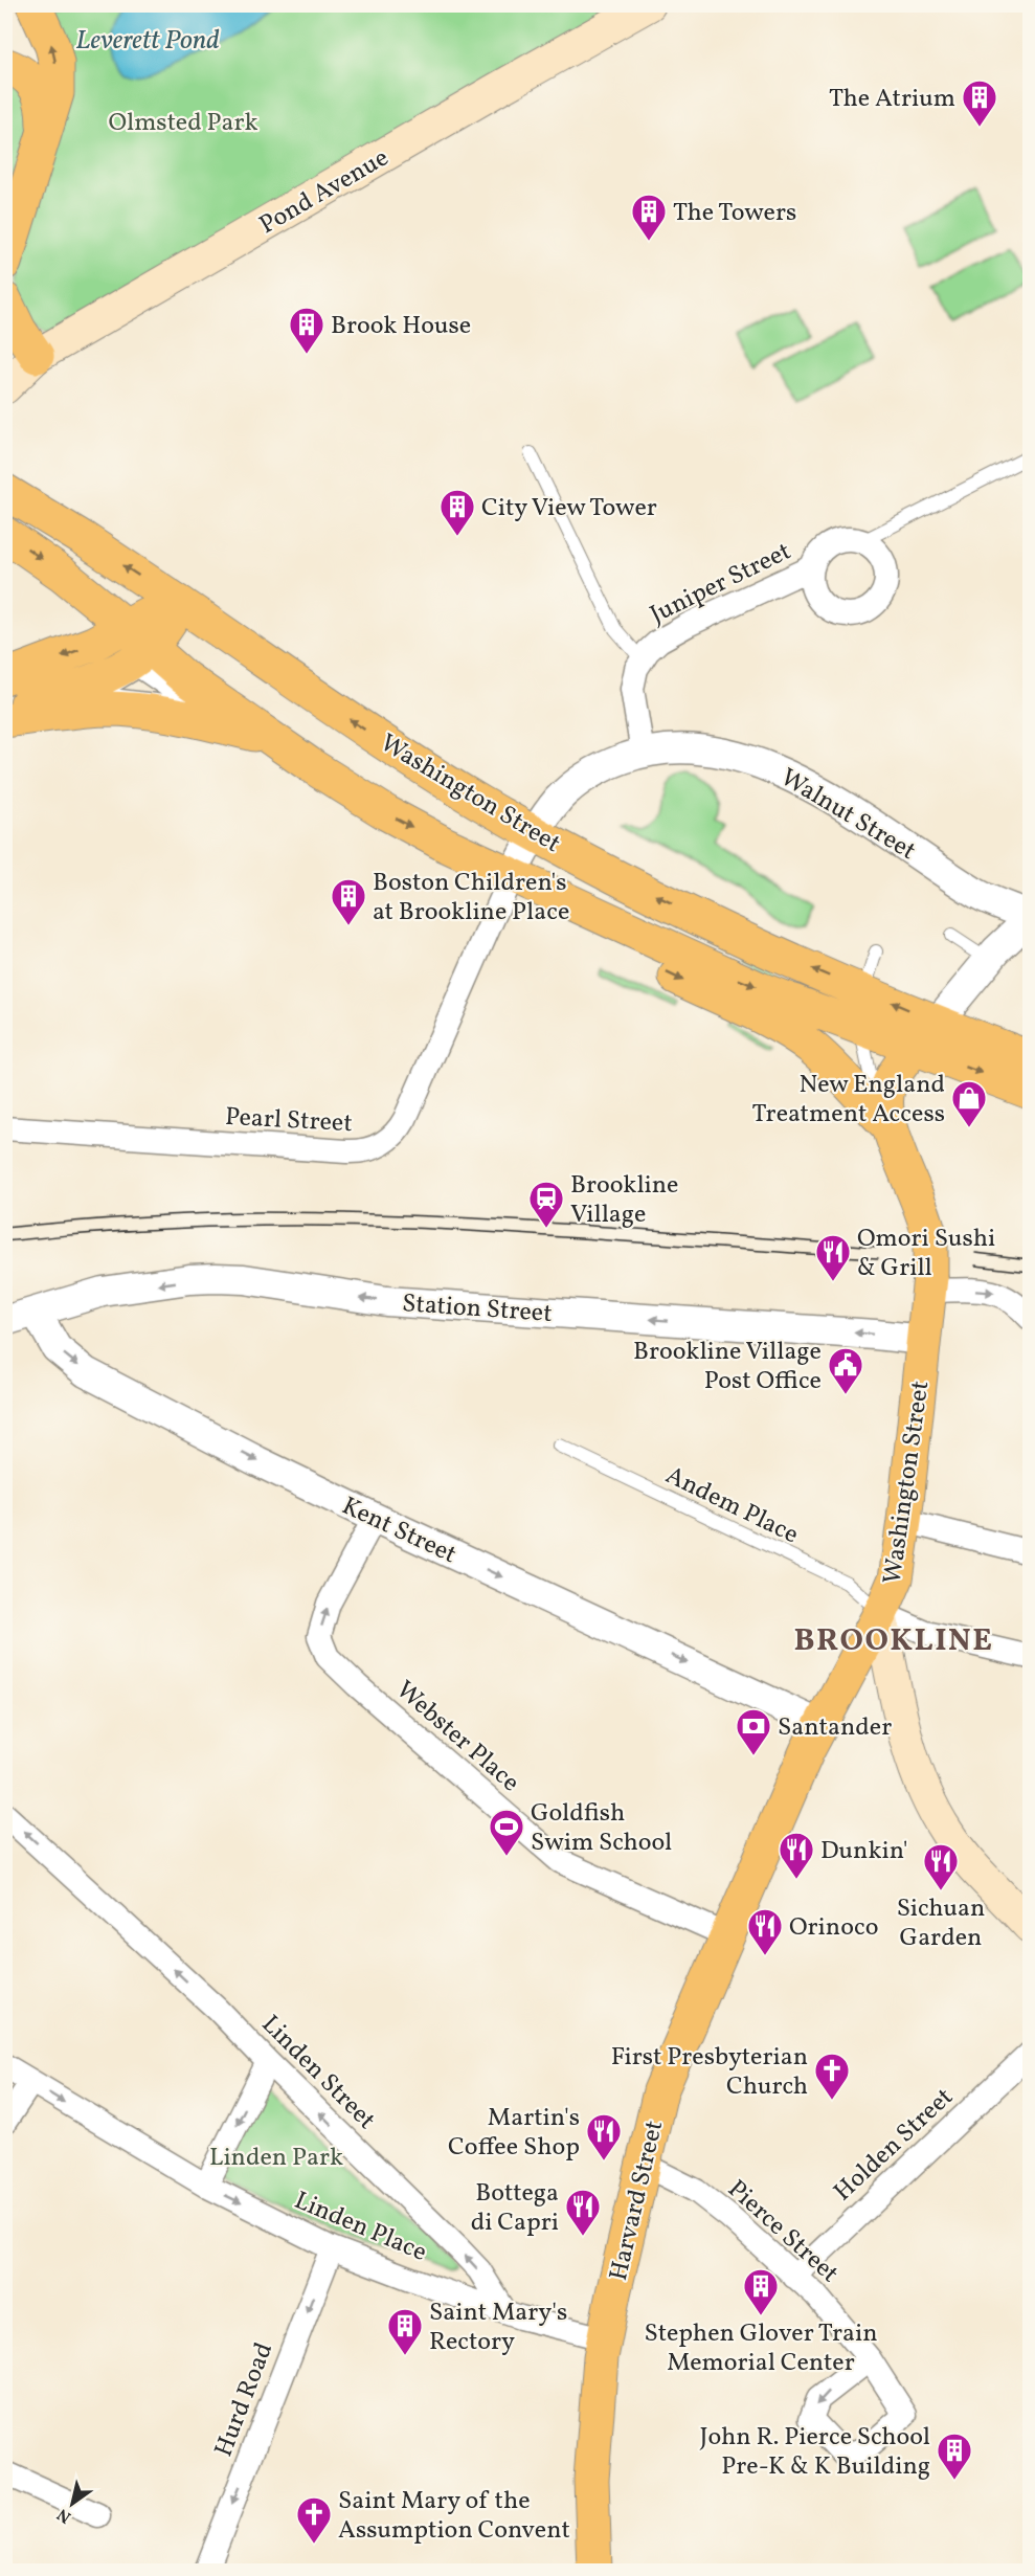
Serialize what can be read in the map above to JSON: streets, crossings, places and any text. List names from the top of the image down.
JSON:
{
  "streets": {
    "main road": ["Pond Avenue", "Washington Street", "Harvard Street"],
    "street": [
      "Juniper Street",
      "Walnut Street",
      "Pearl Street",
      "Station Street",
      "Kent Street",
      "Webster Place",
      "Linden Street",
      "Holden Street",
      "Linden Place",
      "Pierce Street",
      "Hurd Road"
    ],
    "lane": ["Andem Place"]
  },
  "crossings": [
    ["Juniper Street", "Walnut Street"],
    ["Washington Street", "Walnut Street"],
    ["Washington Street", "Pearl Street"],
    ["Washington Street", "Station Street"],
    ["Washington Street", "Andem Place"],
    ["Washington Street", "Harvard Street"],
    ["Walnut Street", "Pearl Street"],
    ["Station Street", "Kent Street"],
    ["Andem Place", "Harvard Street"],
    ["Kent Street", "Webster Place"],
    ["Kent Street", "Harvard Street"],
    ["Webster Place", "Harvard Street"],
    ["Linden Street", "Linden Place"],
    ["Holden Street", "Pierce Street"],
    ["Harvard Street", "Pierce Street"],
    ["Linden Place", "Hurd Road"]
  ],
  "one_way": [
    "Station Street",
    "Kent Street",
    "Webster Place",
    "Linden Street",
    "Linden Place",
    "Hurd Road"
  ],
  "districts": ["BROOKLINE"],
  "water": ["Leverett Pond"],
  "parks": ["Olmsted Park", "Linden Park"],
  "places": {
    "building": [
      "The Atrium",
      "The Towers",
      "Brook House",
      "City View Tower",
      "Boston Children's at Brookline Place",
      "Stephen Glover Train Memorial Center",
      "Saint Mary's Rectory",
      "John R. Pierce School Pre-K & K Building"
    ],
    "shop": ["New England Treatment Access"],
    "station": ["Brookline Village"],
    "restaurant": [
      "Omori Sushi & Grill",
      "Dunkin'",
      "Sichuan Garden",
      "Orinoco",
      "Martin's Coffee Shop",
      "Bottega di Capri"
    ],
    "public building": ["Brookline Village Post Office"],
    "bank": ["Santander"],
    "sports": ["Goldfish Swim School"],
    "church": ["First Presbyterian Church", "Saint Mary of the Assumption Convent"]
  },
  "north": "bottom left"
}
